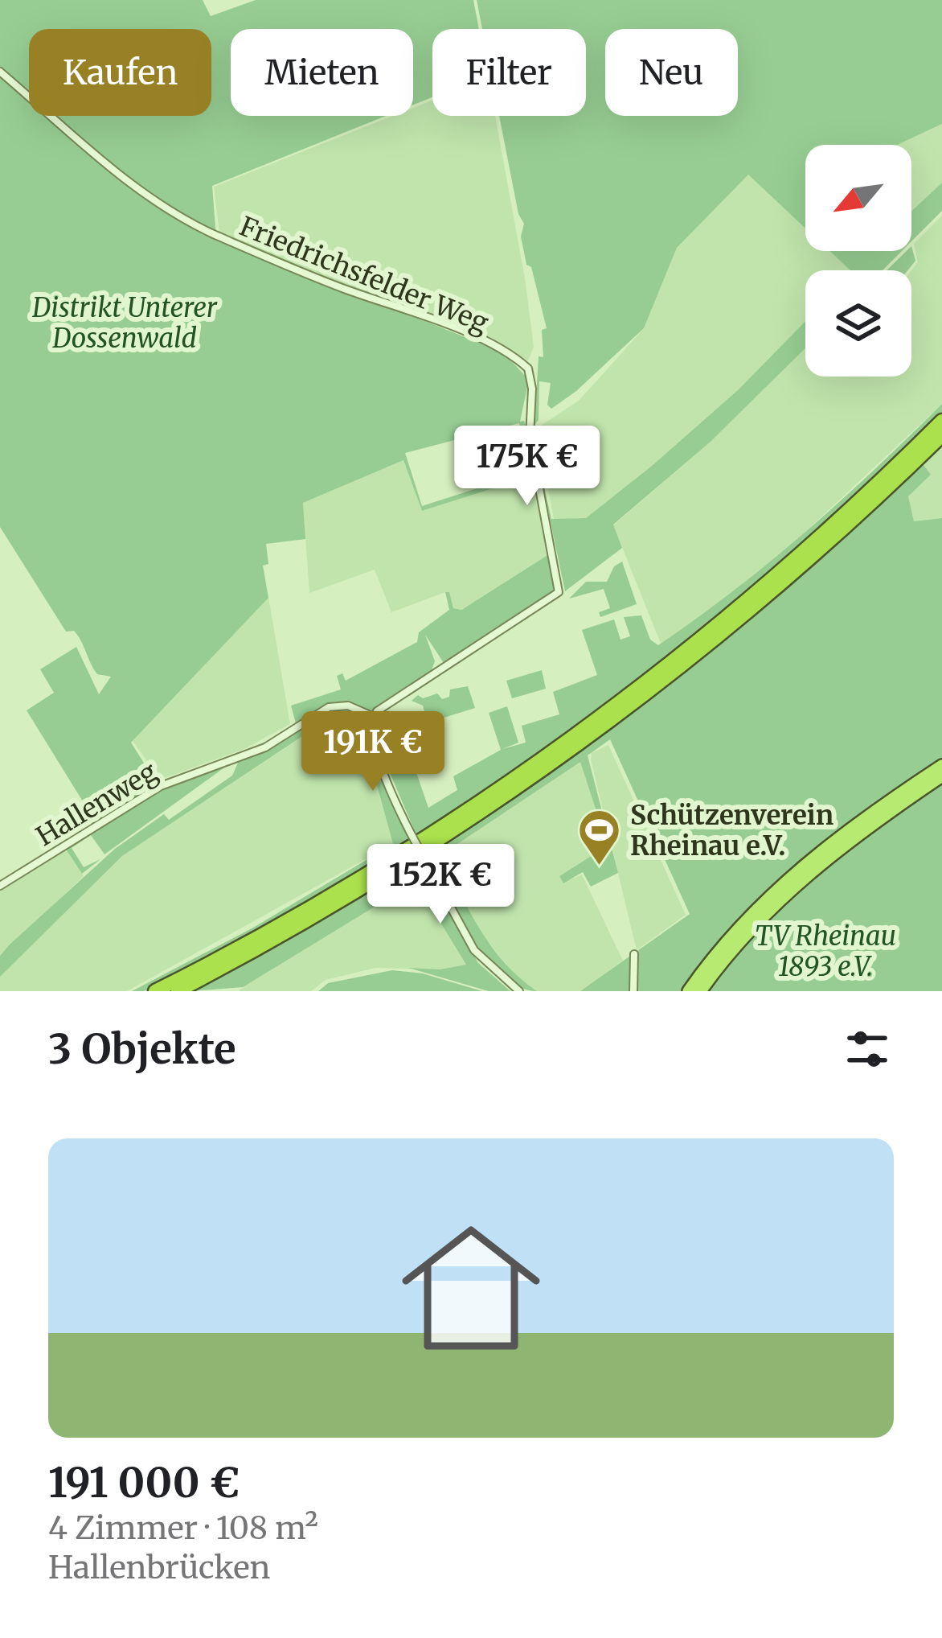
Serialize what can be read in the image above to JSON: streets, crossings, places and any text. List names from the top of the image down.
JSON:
{
  "streets": {
    "street": ["Friedrichsfelder Weg", "Hallenweg"]
  },
  "crossings": [
    ["Friedrichsfelder Weg", "Hallenweg"]
  ],
  "parks": ["Distrikt Unterer Dossenwald", "TV Rheinau 1893 e.V."],
  "places": {
    "sports": ["Schützenverein Rheinau e.V."]
  },
  "north": "bottom left",
  "page": {
    "chip": [
      "Kaufen",
      "Mieten",
      "Filter",
      "Neu"
    ],
    "price": ["175K €", "191K €", "152K €"],
    "heading": "3 Objekte",
    "list": [
      {
        "name": "191 000 €",
        "note": "4 Zimmer · 108 m² · Hallenbrücken"
      }
    ]
  }
}
